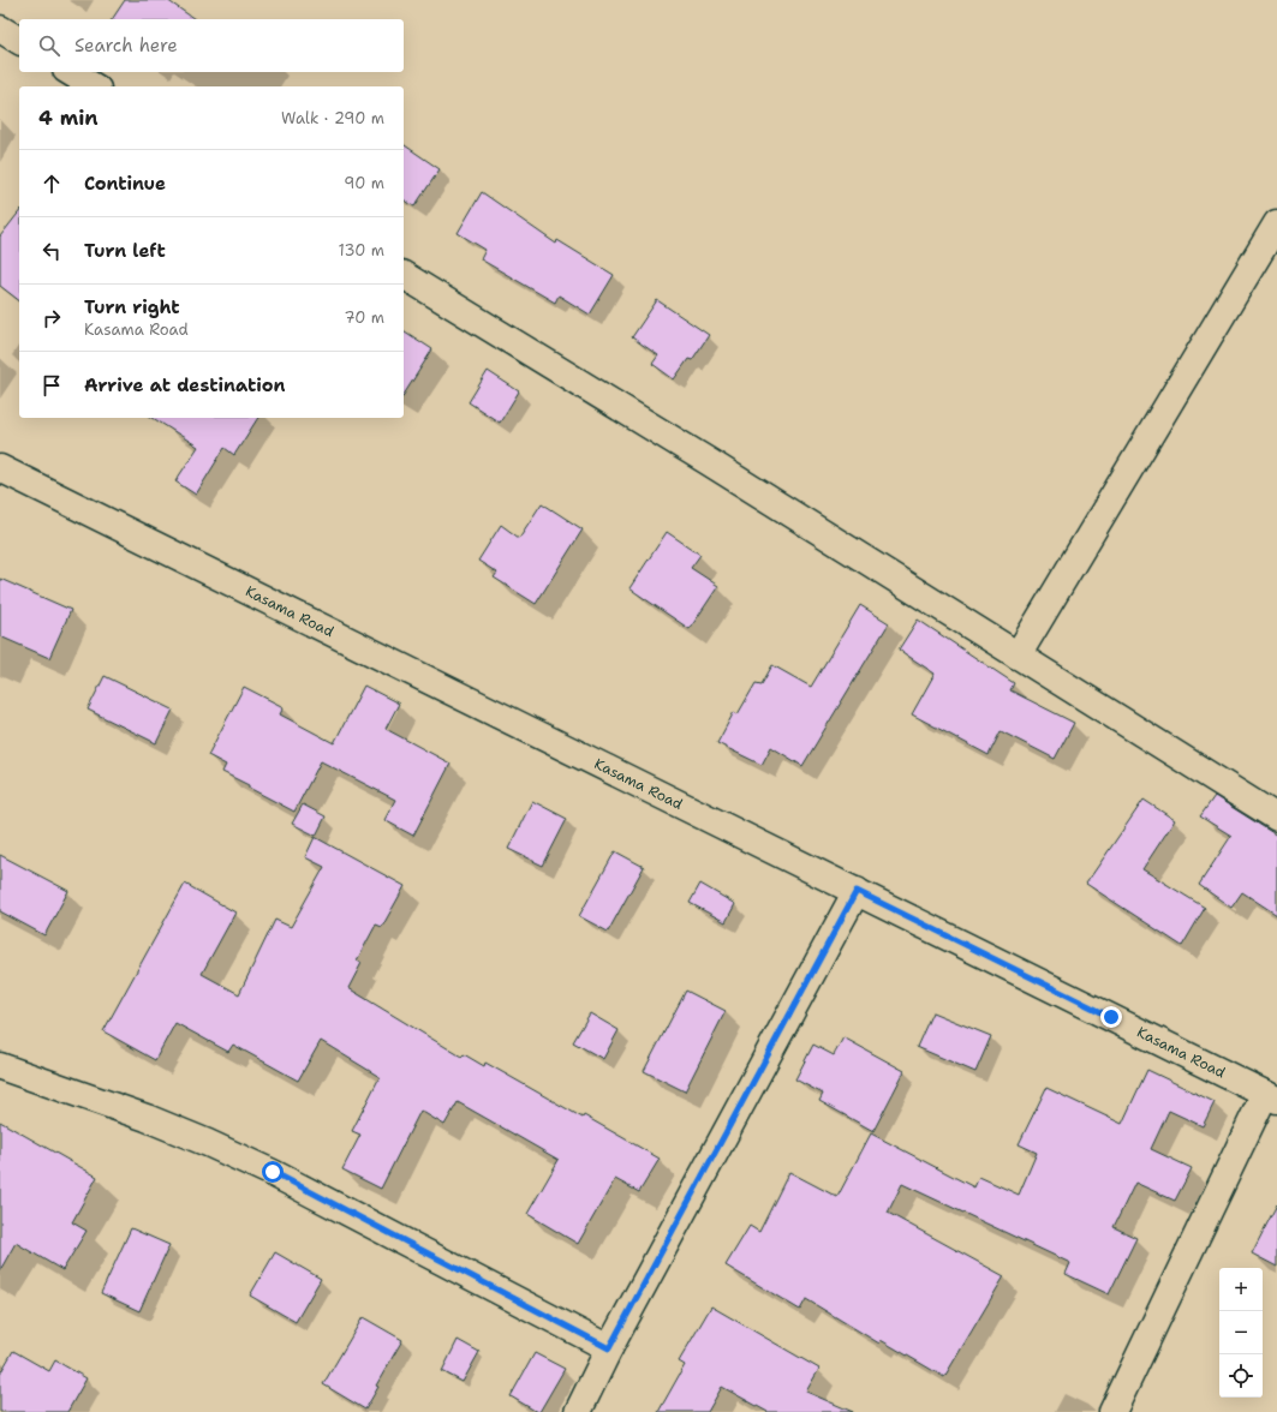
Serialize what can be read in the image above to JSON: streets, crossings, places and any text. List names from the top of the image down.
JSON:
{
  "streets": {
    "street": ["Kasama Road"]
  },
  "page": {
    "search": "Search here",
    "heading": ["4 min", "Walk · 290 m"],
    "list": [
      ["Continue", "90 m"],
      ["Turn left", "130 m"],
      ["Turn right", "Kasama Road", "70 m"],
      "Arrive at destination"
    ],
    "map_buttons": ["+", "−"]
  }
}
